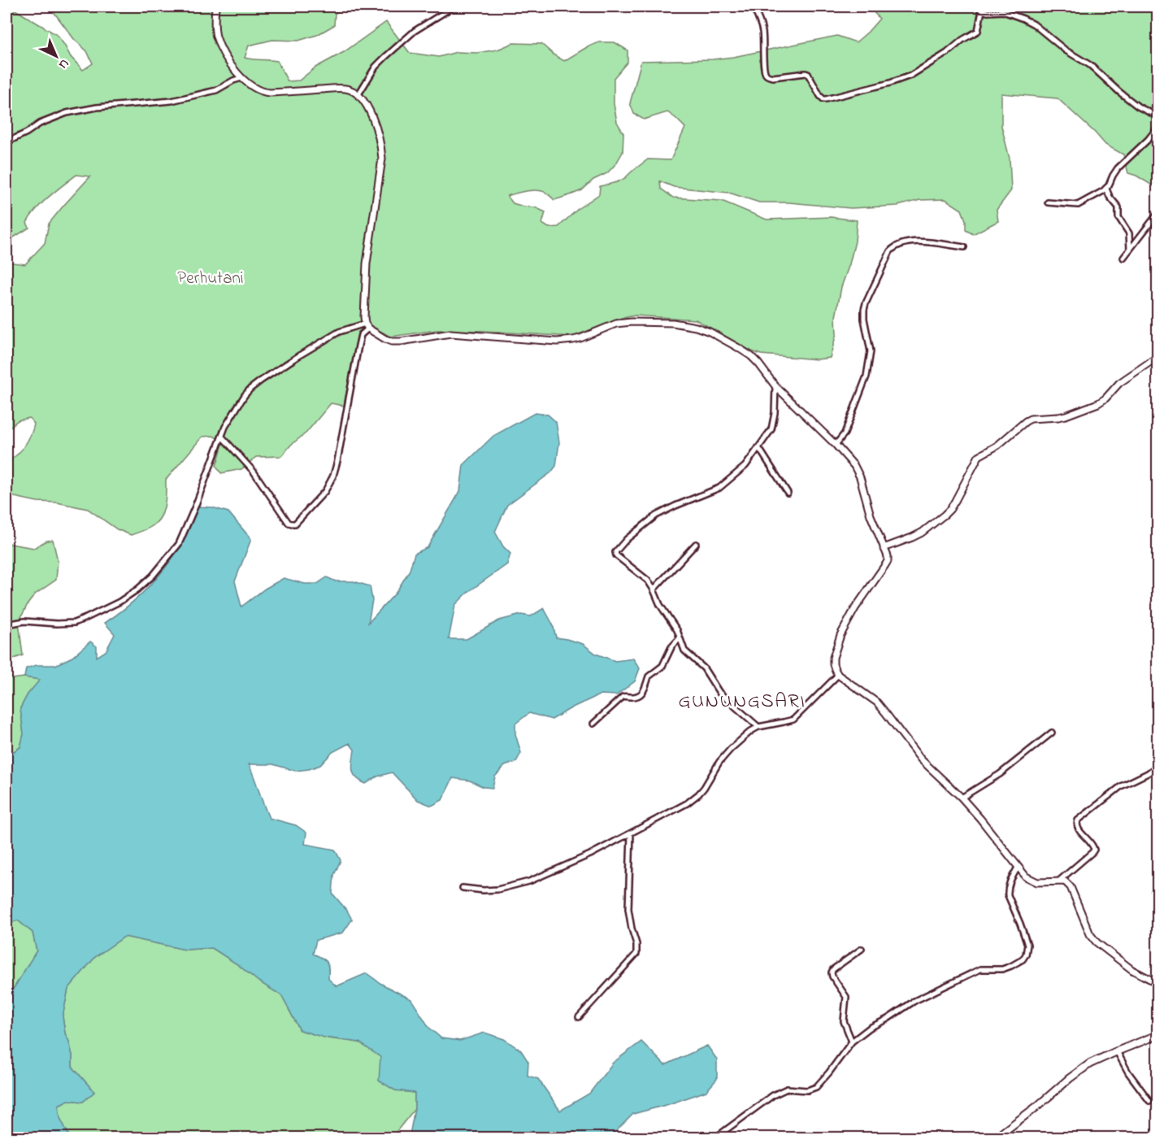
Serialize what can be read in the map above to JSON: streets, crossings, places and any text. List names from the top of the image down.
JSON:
{
  "districts": ["GUNUNGSARI"],
  "parks": ["Perhutani"],
  "north": "bottom right"
}
